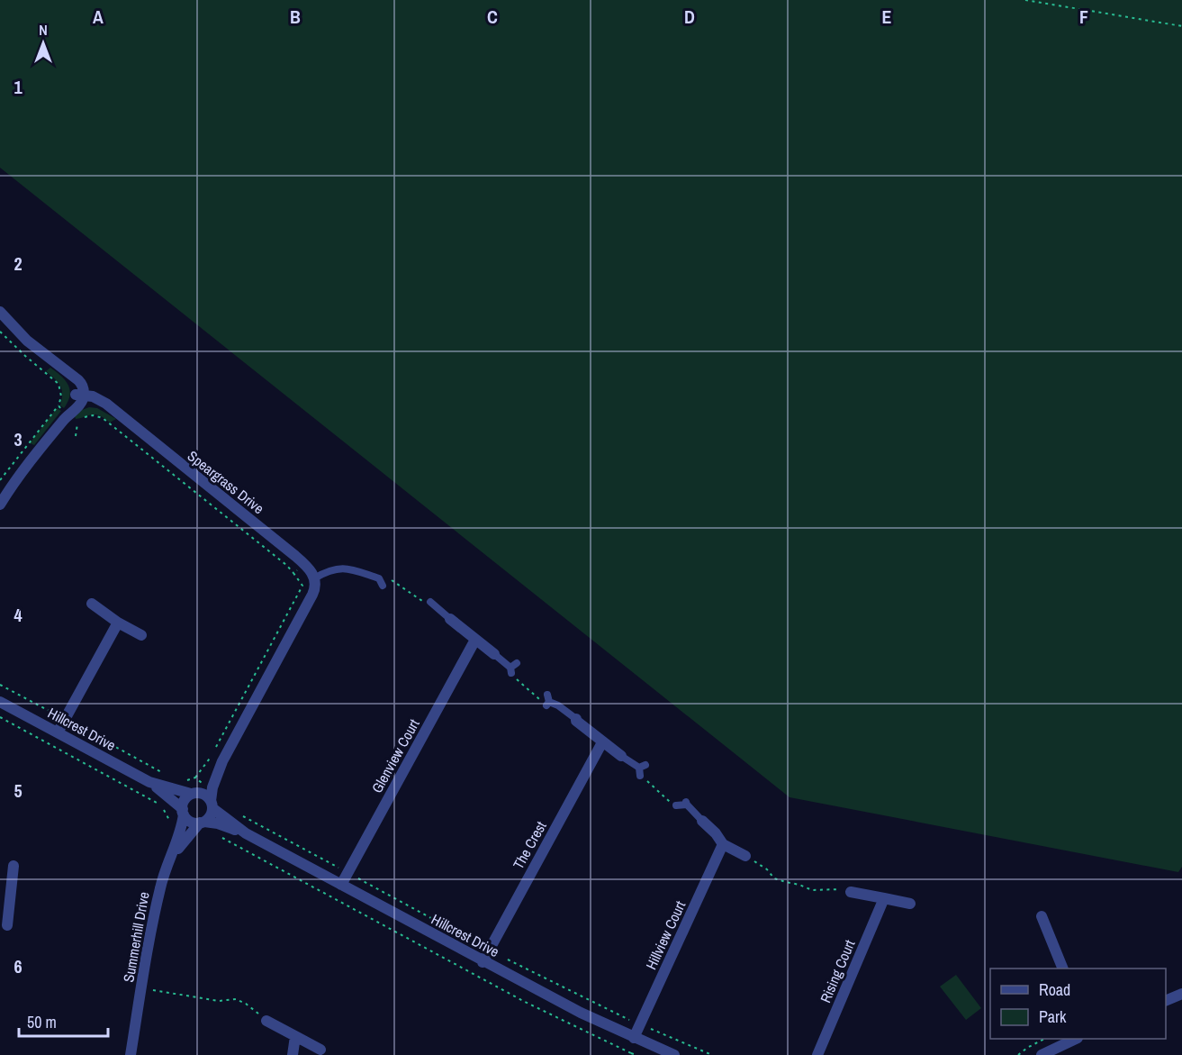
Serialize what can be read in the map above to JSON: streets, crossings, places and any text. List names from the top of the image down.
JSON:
{
  "streets": {
    "street": [
      "Speargrass Drive",
      "Hillcrest Drive",
      "Glenview Court",
      "The Crest",
      "Hillview Court",
      "Summerhill Drive",
      "Rising Court"
    ]
  },
  "crossings": [
    ["Hillcrest Drive", "Glenview Court"],
    ["Hillcrest Drive", "The Crest"],
    ["Hillcrest Drive", "Hillview Court"],
    ["Hillcrest Drive", "Summerhill Drive"]
  ],
  "legend": ["Road", "Park"],
  "scale_bar": "50 m",
  "north": "top",
  "grid": {
    "columns": [
      "A",
      "B",
      "C",
      "D",
      "E",
      "F"
    ],
    "rows": [
      "1",
      "2",
      "3",
      "4",
      "5",
      "6"
    ]
  }
}
